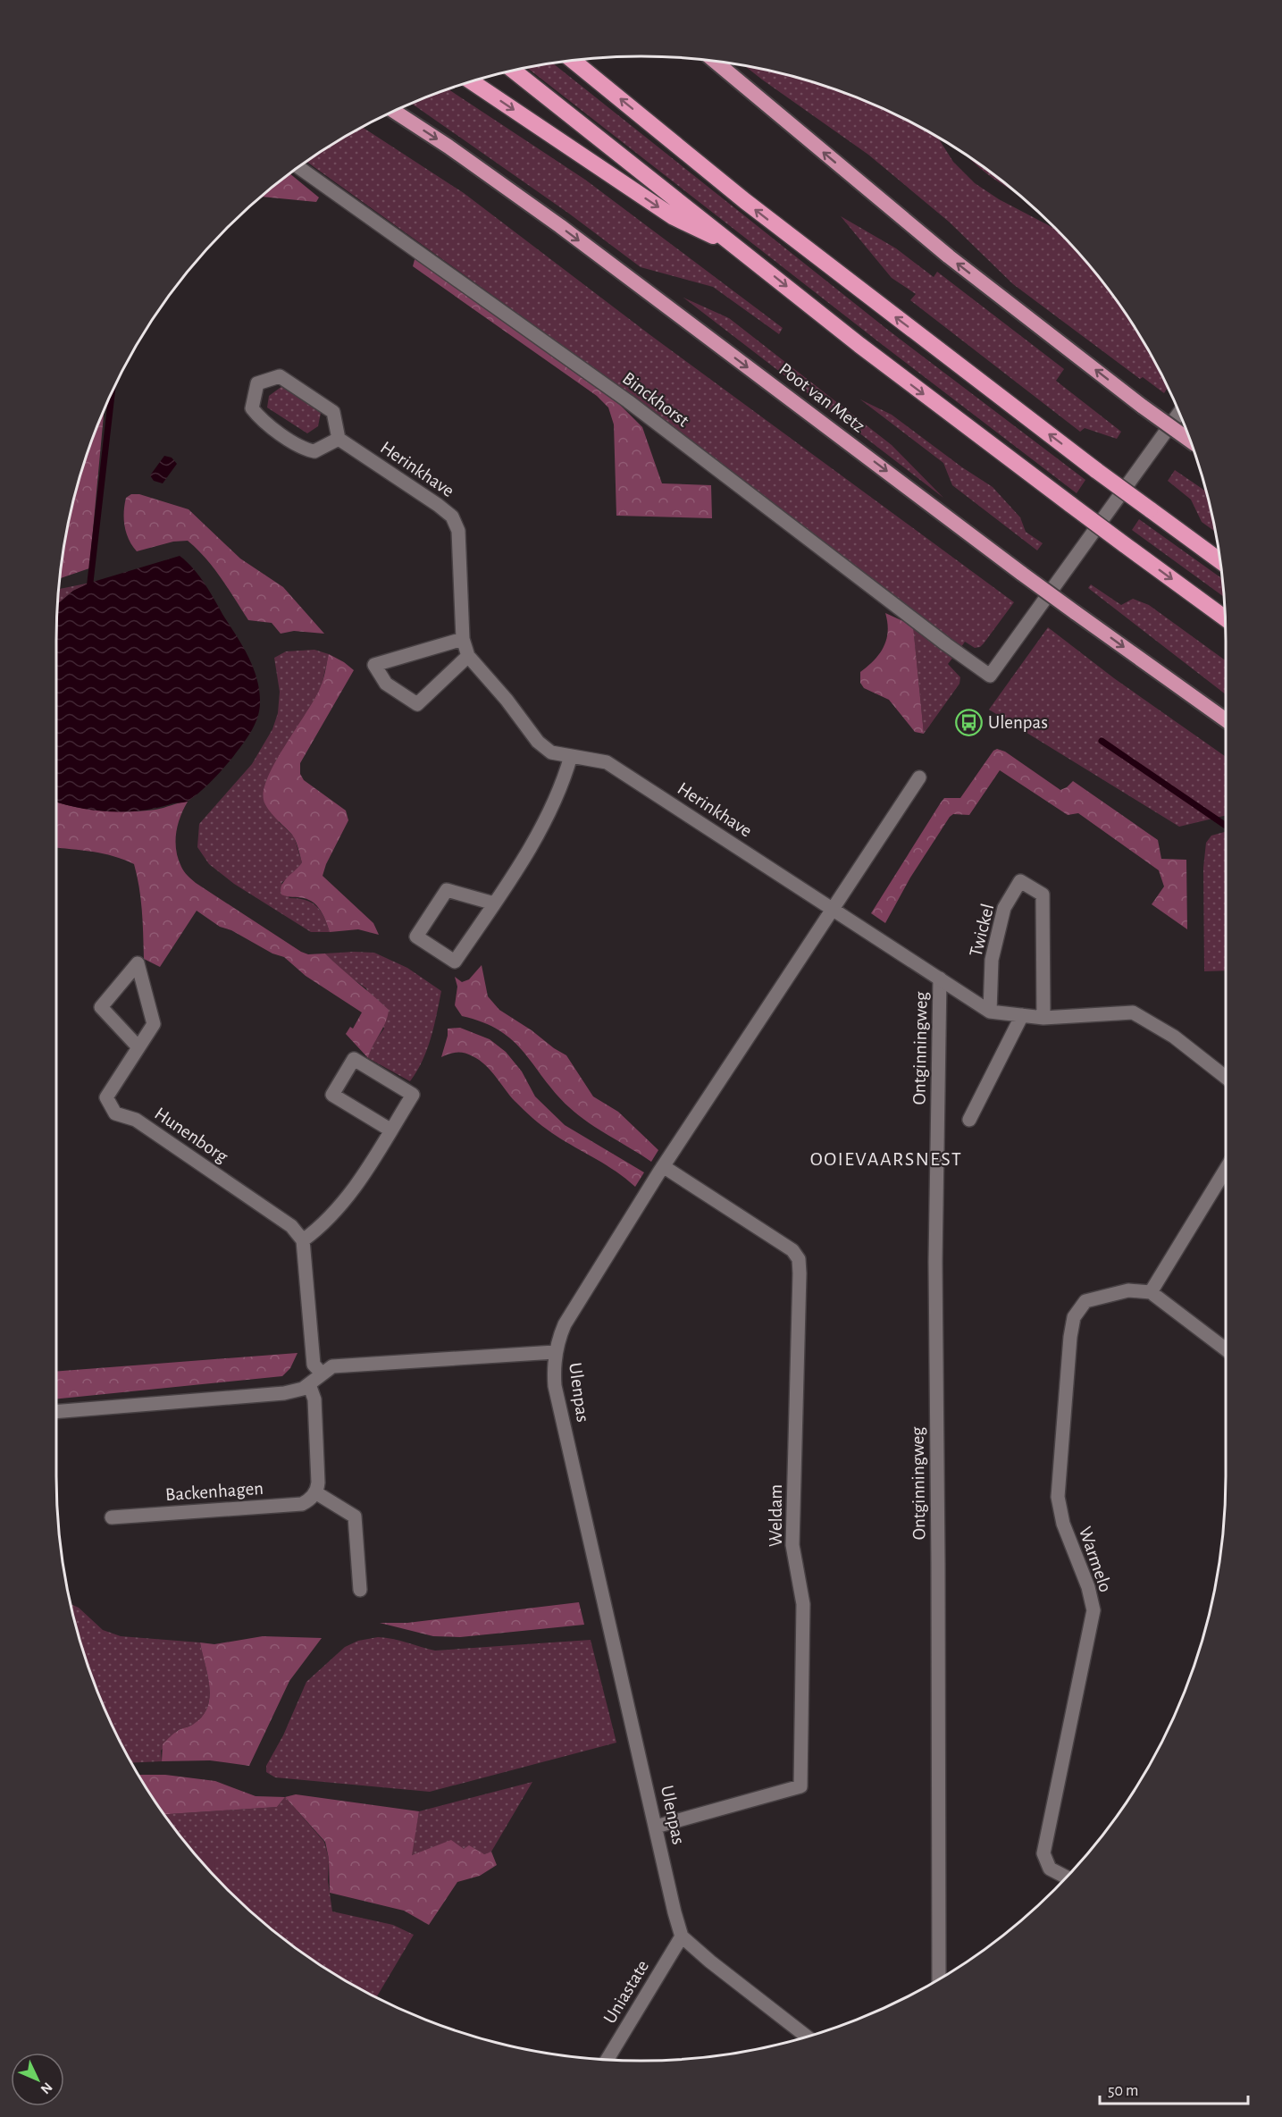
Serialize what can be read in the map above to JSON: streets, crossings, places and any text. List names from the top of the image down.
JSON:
{
  "streets": {
    "highway": ["Poot van Metz"],
    "street": [
      "Binckhorst",
      "Herinkhave",
      "Twickel",
      "Ontginningweg",
      "Hunenborg",
      "Ulenpas",
      "Backenhagen",
      "Weldam",
      "Warmelo",
      "Uniastate"
    ]
  },
  "crossings": [
    ["Herinkhave", "Ulenpas"],
    ["Ulenpas", "Weldam"],
    ["Ulenpas", "Uniastate"]
  ],
  "districts": ["OOIEVAARSNEST"],
  "places": {
    "bus stop": ["Ulenpas"]
  },
  "scale_bar": "50 m",
  "north": "bottom right"
}
